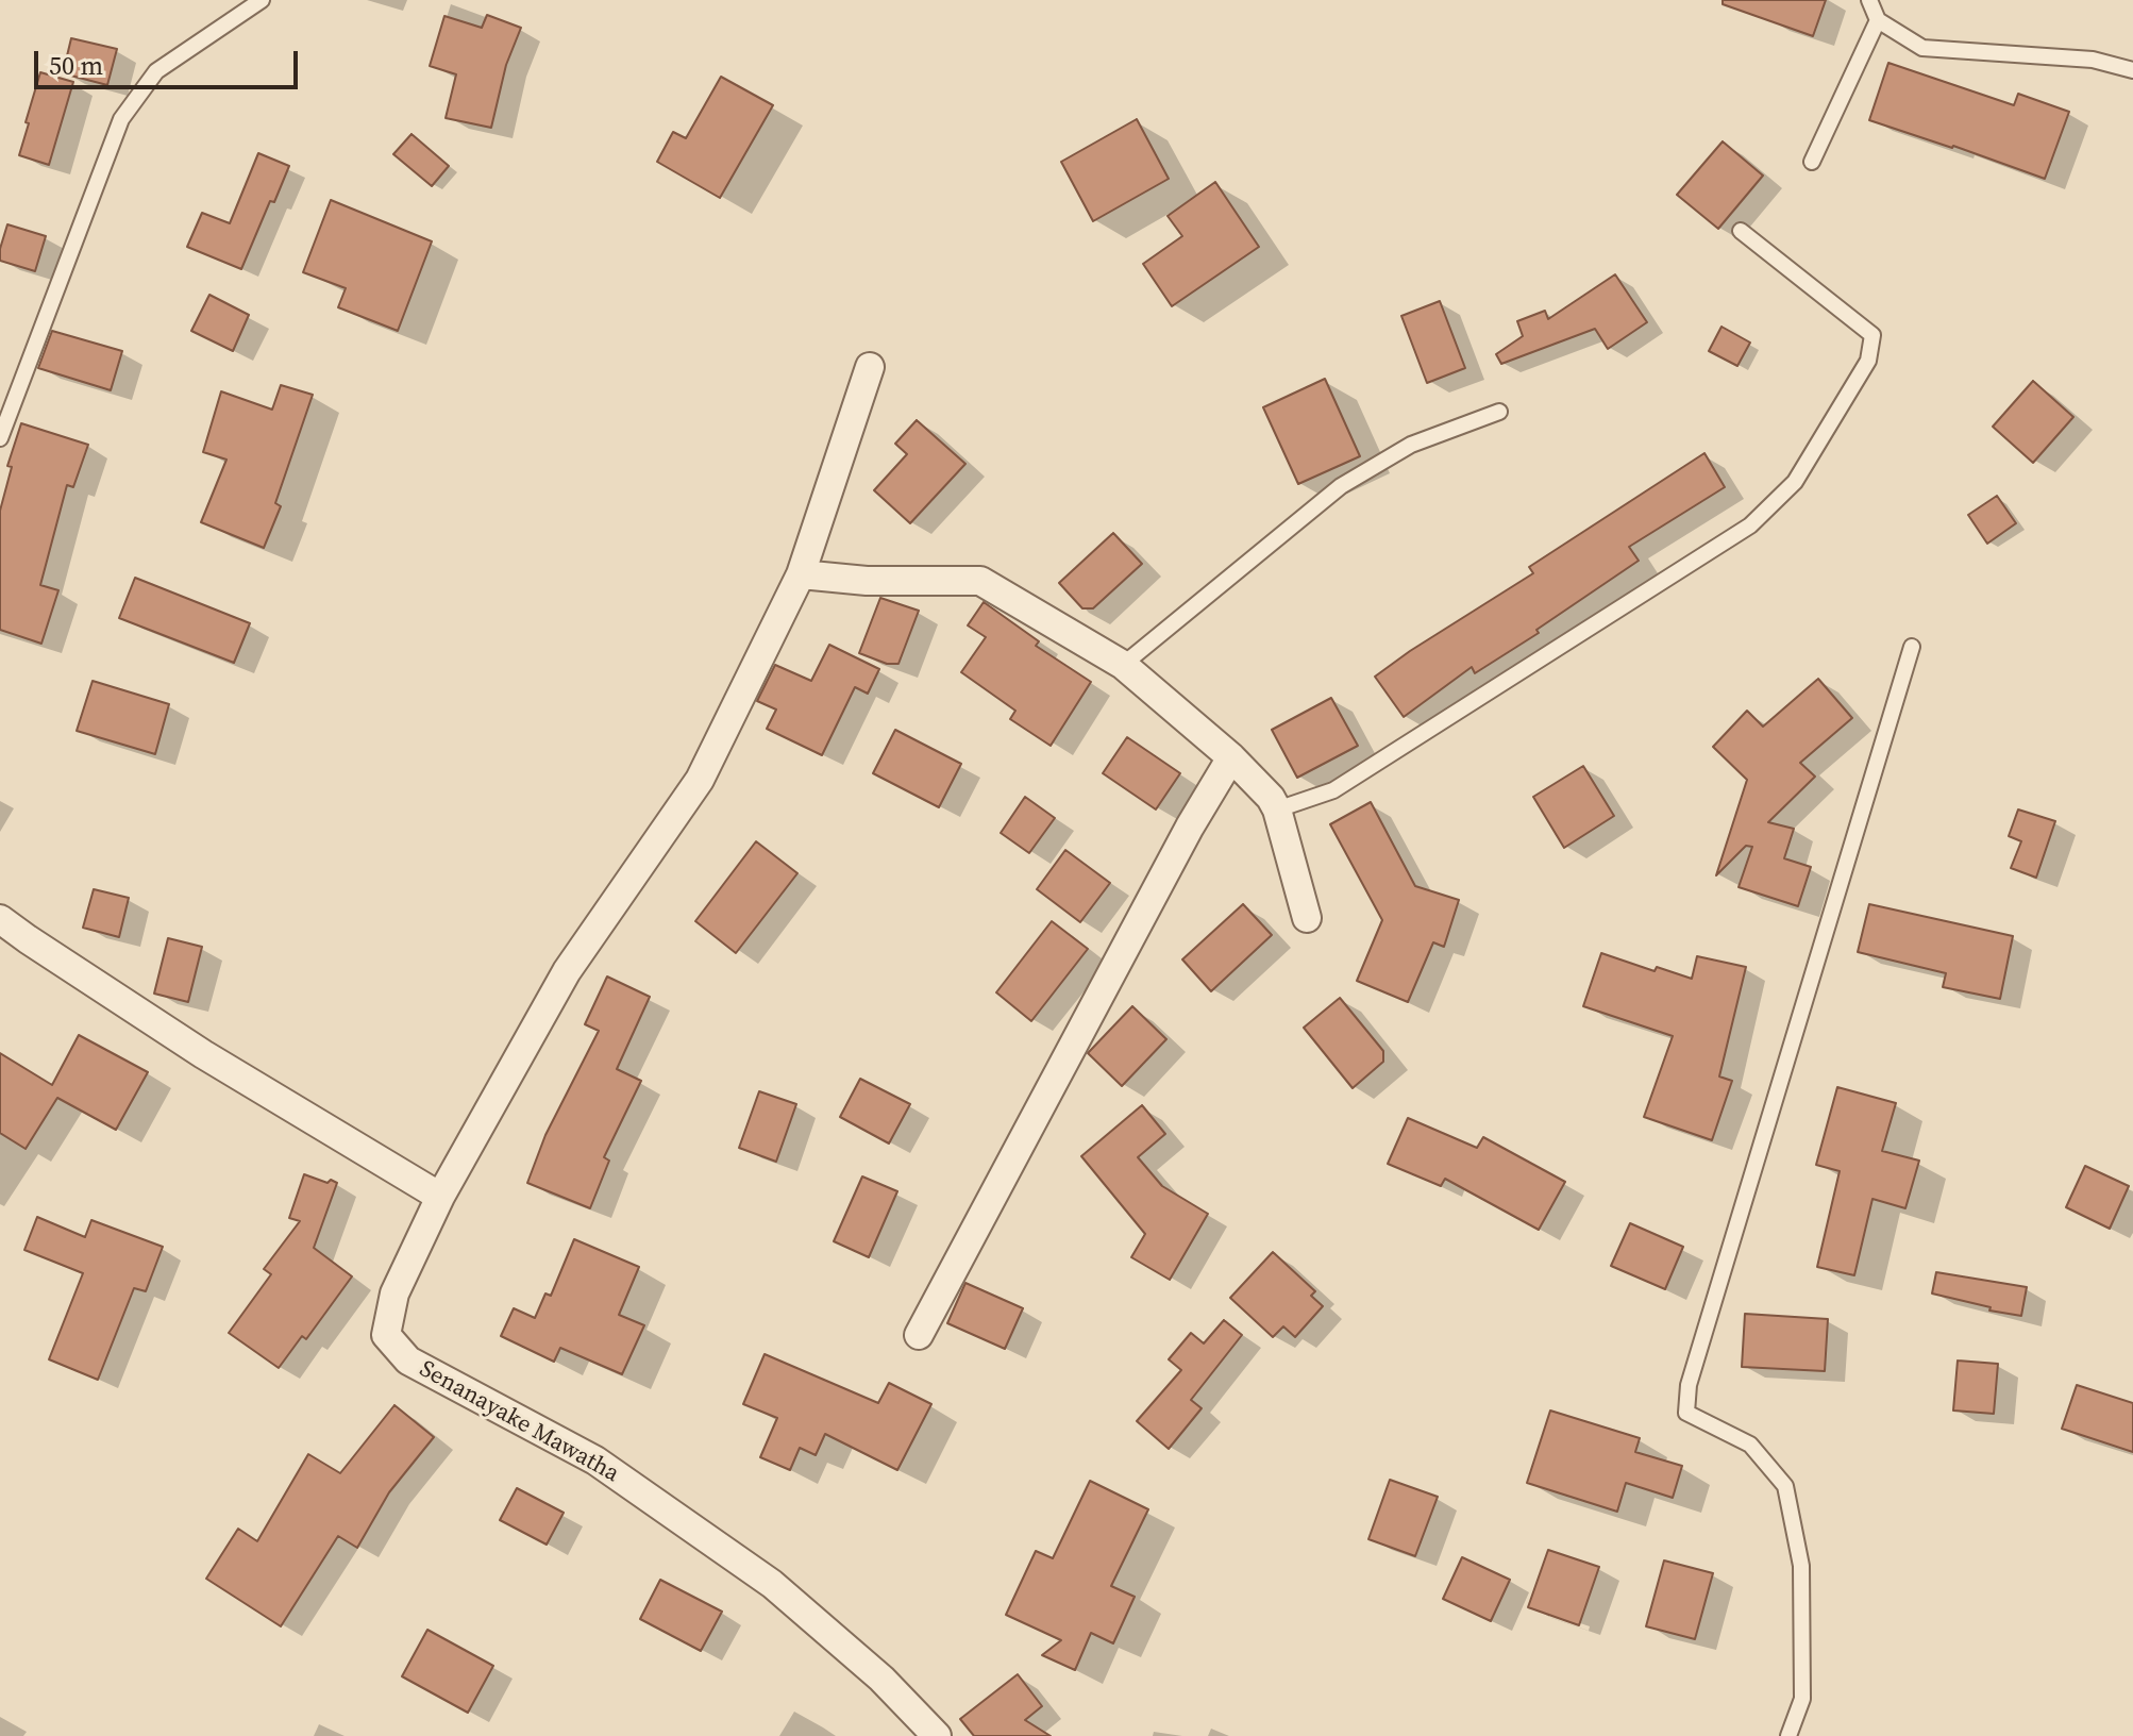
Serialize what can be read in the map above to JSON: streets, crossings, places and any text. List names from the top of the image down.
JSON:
{
  "streets": {
    "street": ["Senanayake Mawatha"]
  },
  "scale_bar": "50 m"
}
